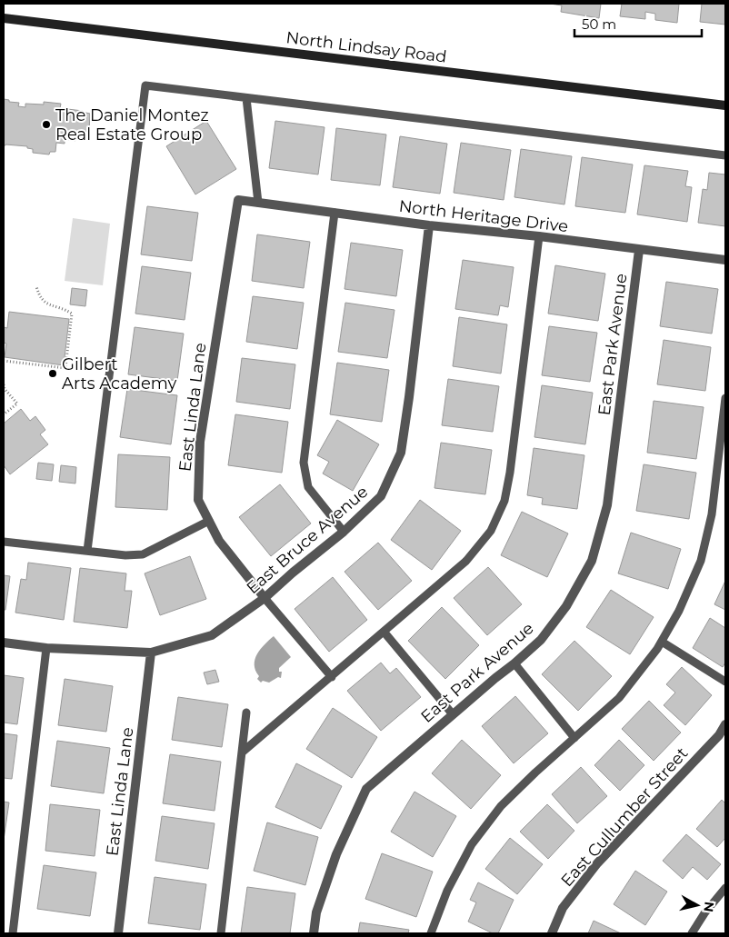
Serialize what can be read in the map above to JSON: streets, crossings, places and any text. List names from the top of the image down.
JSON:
{
  "streets": {
    "main road": ["North Lindsay Road"],
    "street": [
      "North Heritage Drive",
      "East Park Avenue",
      "East Linda Lane",
      "East Bruce Avenue",
      "East Cullumber Street"
    ]
  },
  "crossings": [
    ["North Heritage Drive", "East Park Avenue"],
    ["North Heritage Drive", "East Linda Lane"],
    ["North Heritage Drive", "East Bruce Avenue"],
    ["East Linda Lane", "East Bruce Avenue"]
  ],
  "places": ["The Daniel Montez Real Estate Group", "Gilbert Arts Academy"],
  "scale_bar": "50 m",
  "north": "right"
}
